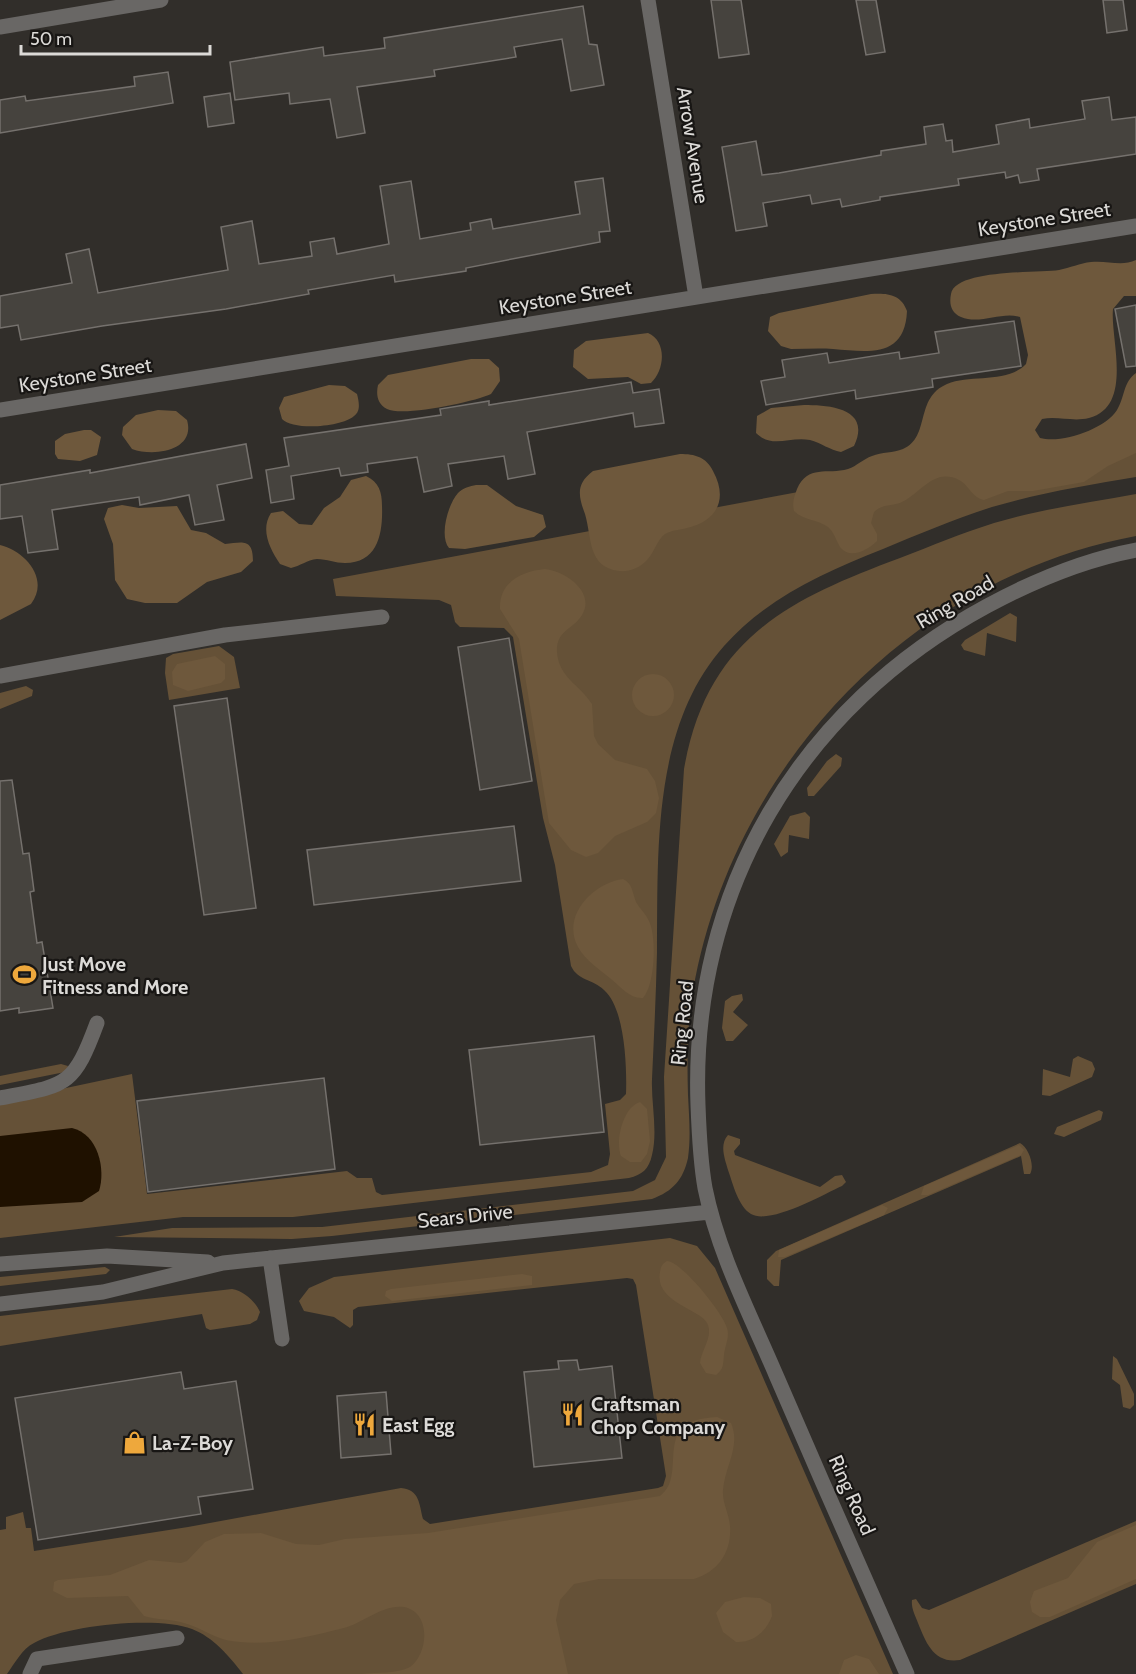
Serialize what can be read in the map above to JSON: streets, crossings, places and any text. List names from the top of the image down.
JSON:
{
  "streets": {
    "street": [
      "Arrow Avenue",
      "Keystone Street",
      "Ring Road",
      "Sears Drive"
    ]
  },
  "crossings": [
    ["Arrow Avenue", "Keystone Street"],
    ["Ring Road", "Sears Drive"]
  ],
  "places": {
    "sports": ["Just Move Fitness and More"],
    "restaurant": ["Craftsman Chop Company", "East Egg"],
    "shop": ["La-Z-Boy"]
  },
  "scale_bar": "50 m"
}
